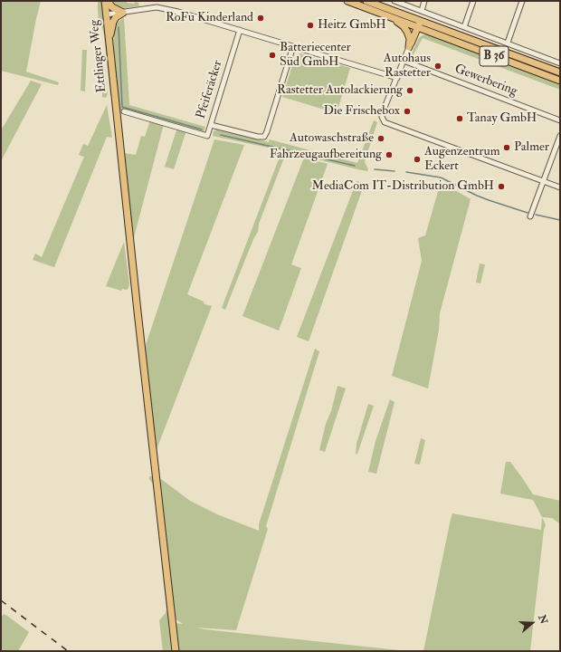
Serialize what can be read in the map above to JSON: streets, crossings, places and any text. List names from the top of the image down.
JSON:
{
  "streets": {
    "main road": ["Ettlinger Weg", "B 36"],
    "street": ["Gewerbering", "Pfeiferäcker"]
  },
  "places": [
    "RoFu Kinderland",
    "Heitz GmbH",
    "Batteriecenter Süd GmbH",
    "Autohaus Rastetter",
    "Rastetter Autolackierung",
    "Die Frischebox",
    "Tanay GmbH",
    "Autowaschstraße",
    "Palmer",
    "Fahrzeugaufbereitung",
    "Augenzentrum Eckert",
    "MediaCom IT-Distribution GmbH"
  ],
  "north": "right"
}
